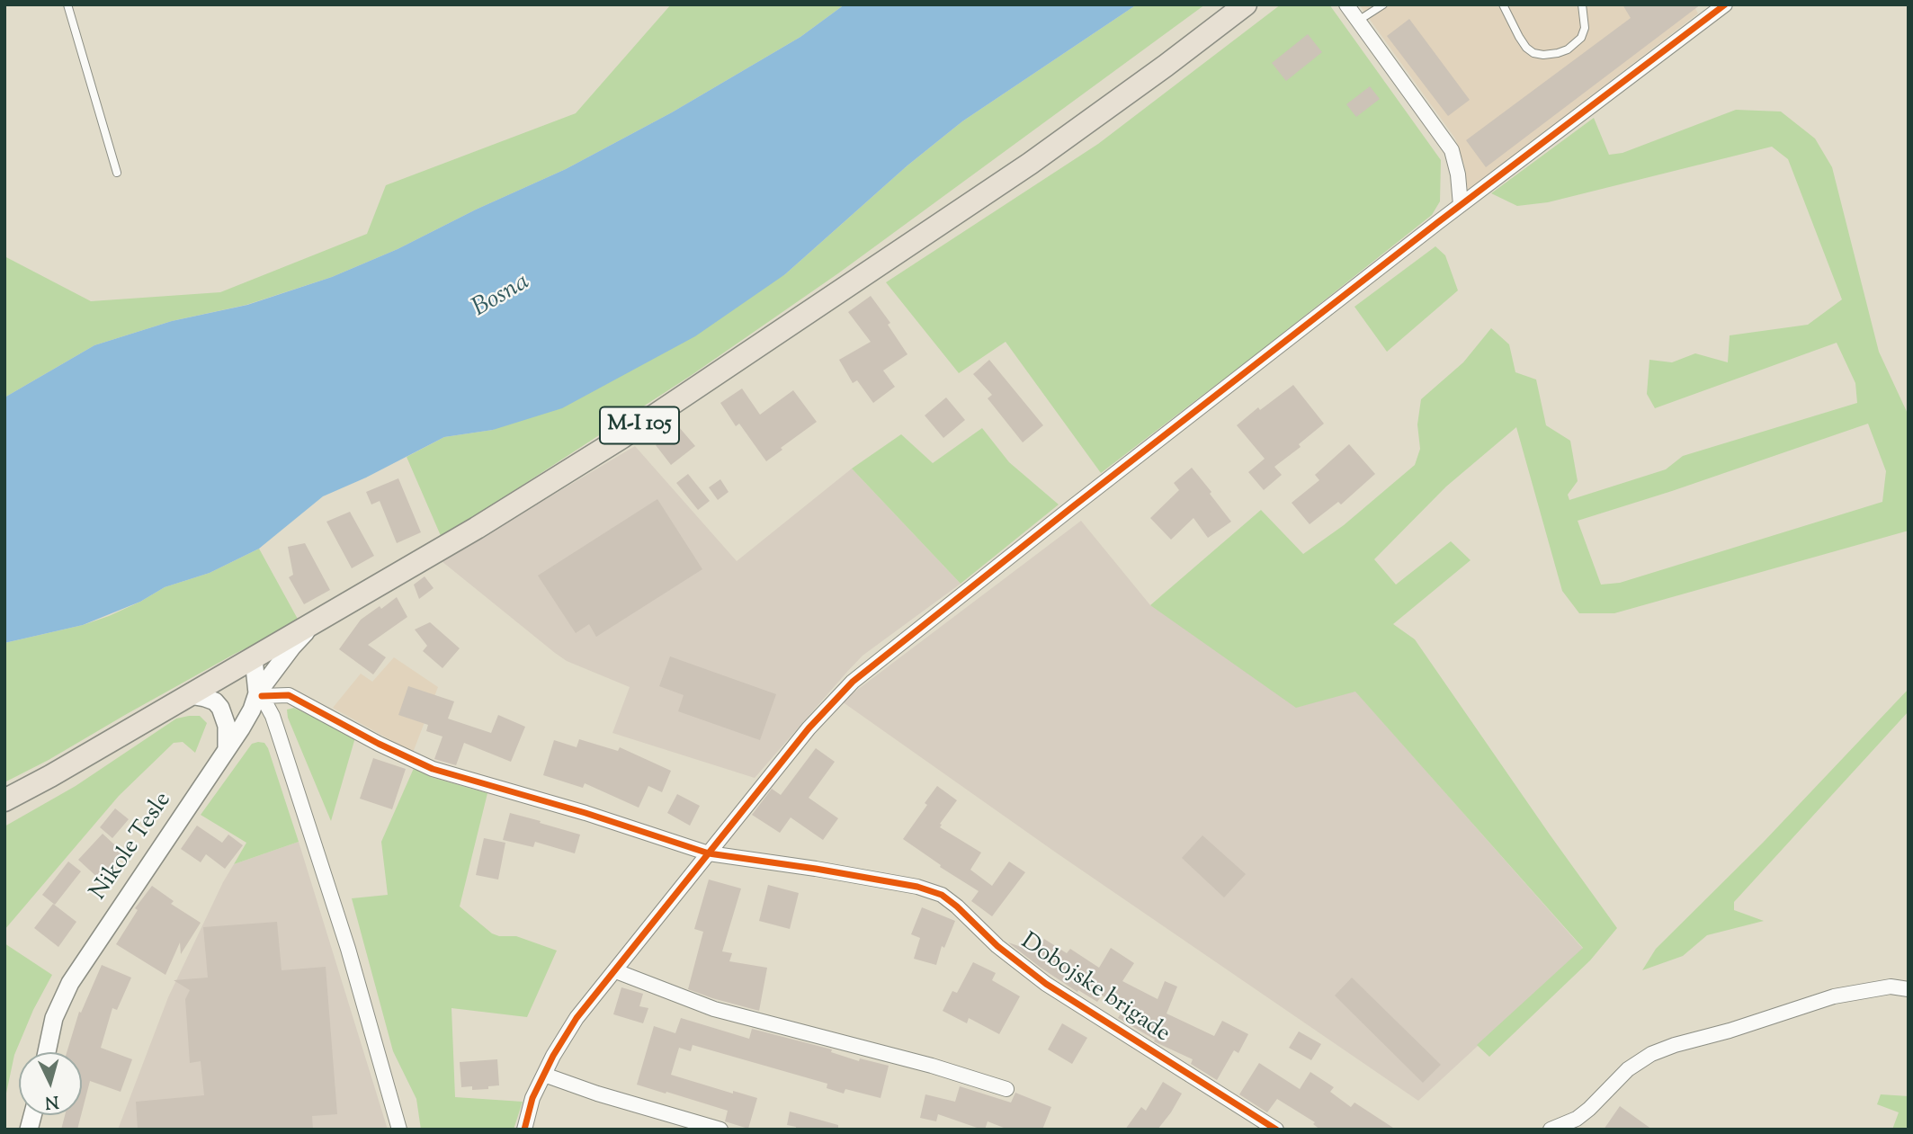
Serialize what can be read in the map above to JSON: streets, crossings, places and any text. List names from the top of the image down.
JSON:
{
  "streets": {
    "main road": ["M-I 105"],
    "street": ["Nikole Tesle", "Dobojske brigade"]
  },
  "crossings": [
    ["M-I 105", "Nikole Tesle"],
    ["Nikole Tesle", "Dobojske brigade"]
  ],
  "water": ["Bosna"],
  "north": "bottom"
}
